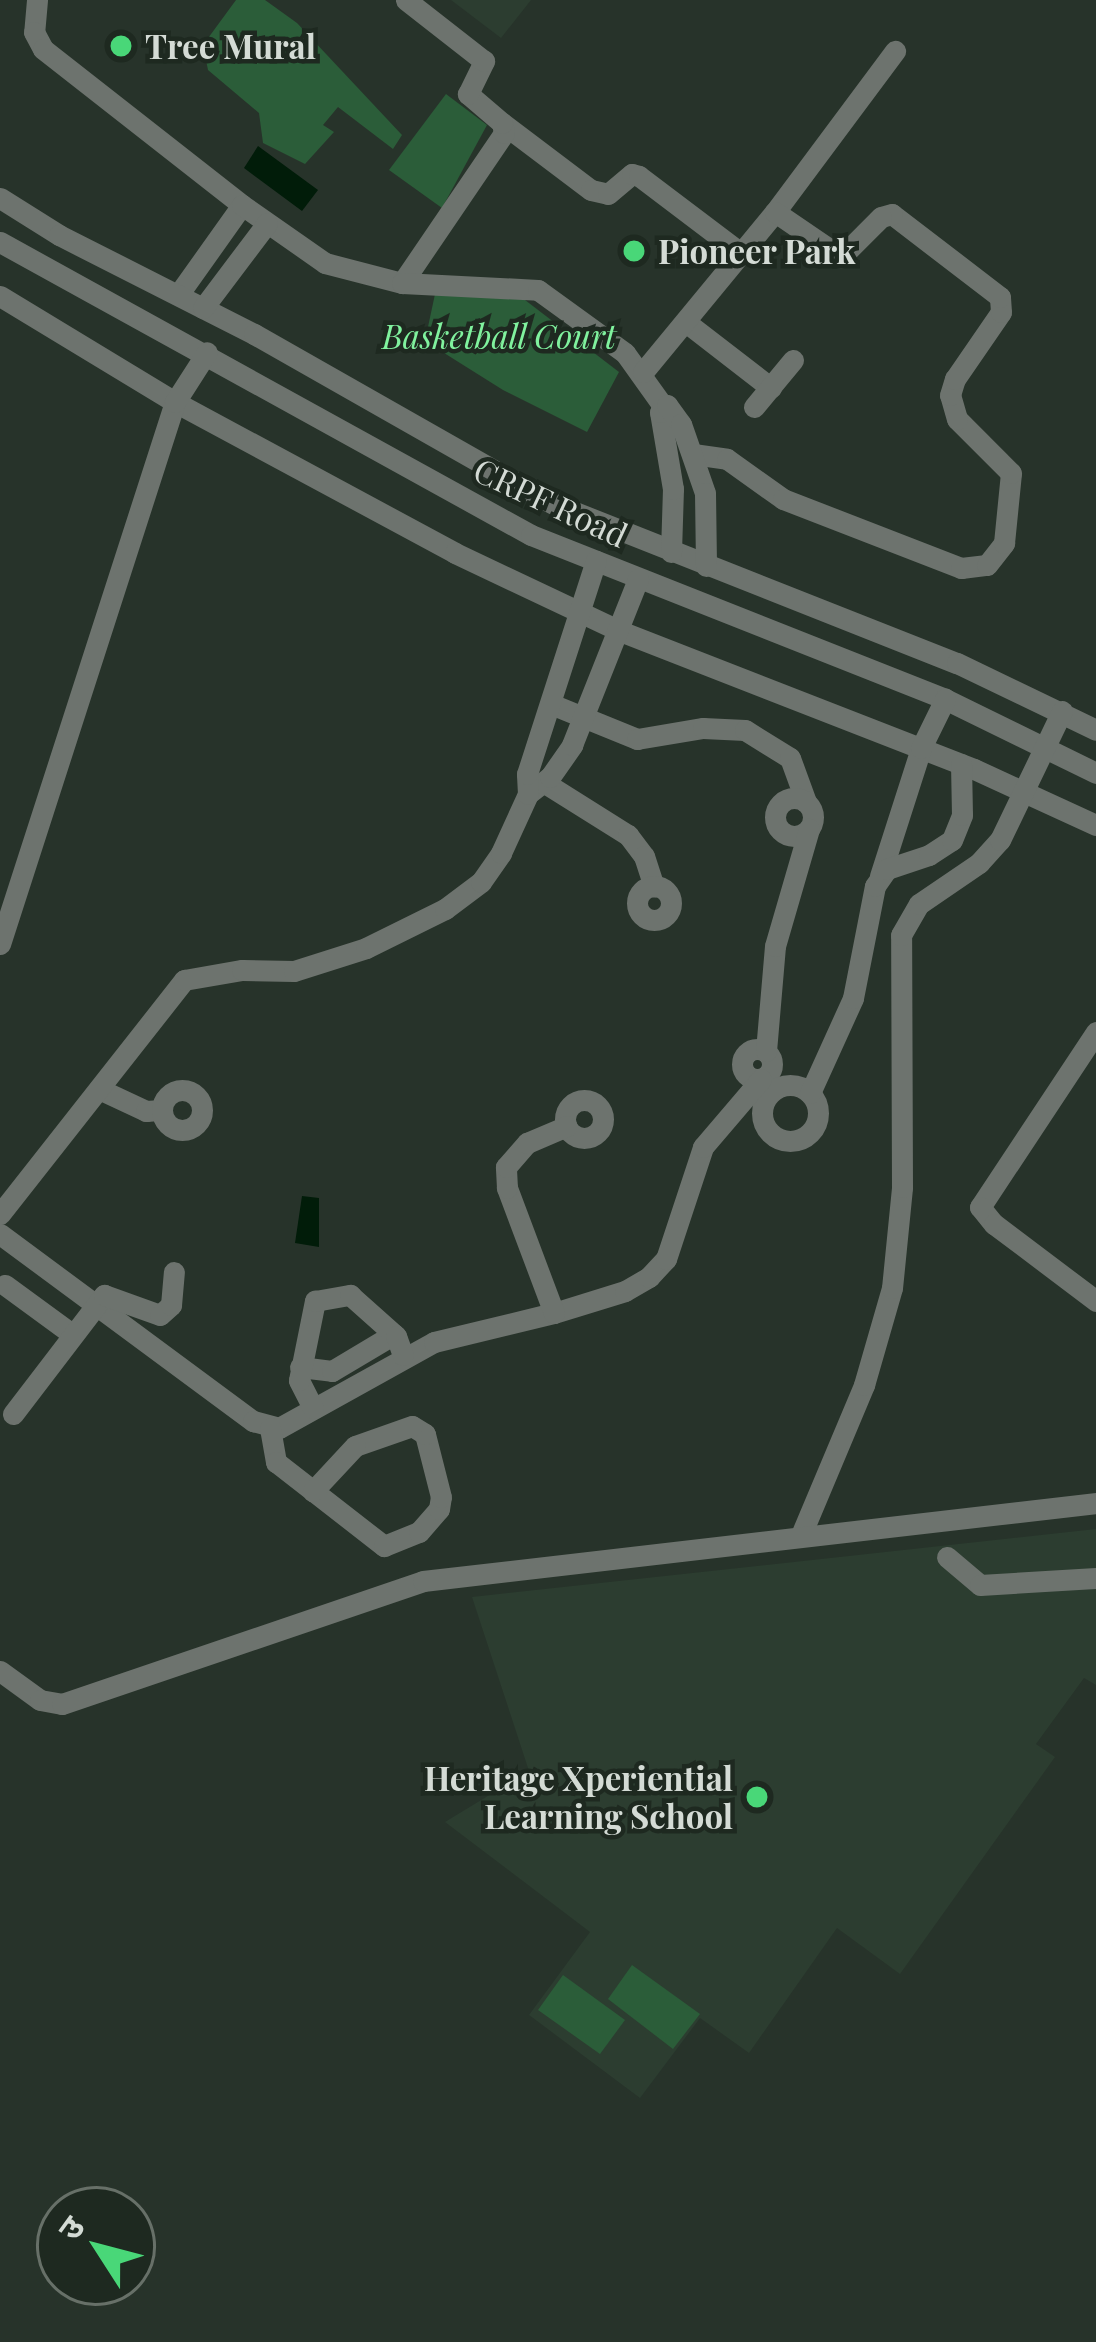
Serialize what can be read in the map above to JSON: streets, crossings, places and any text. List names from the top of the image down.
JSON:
{
  "streets": {
    "street": ["CRPF Road"]
  },
  "parks": ["Basketball Court"],
  "places": ["Tree Mural", "Pioneer Park", "Heritage Xperiential Learning School"],
  "north": "top left"
}
